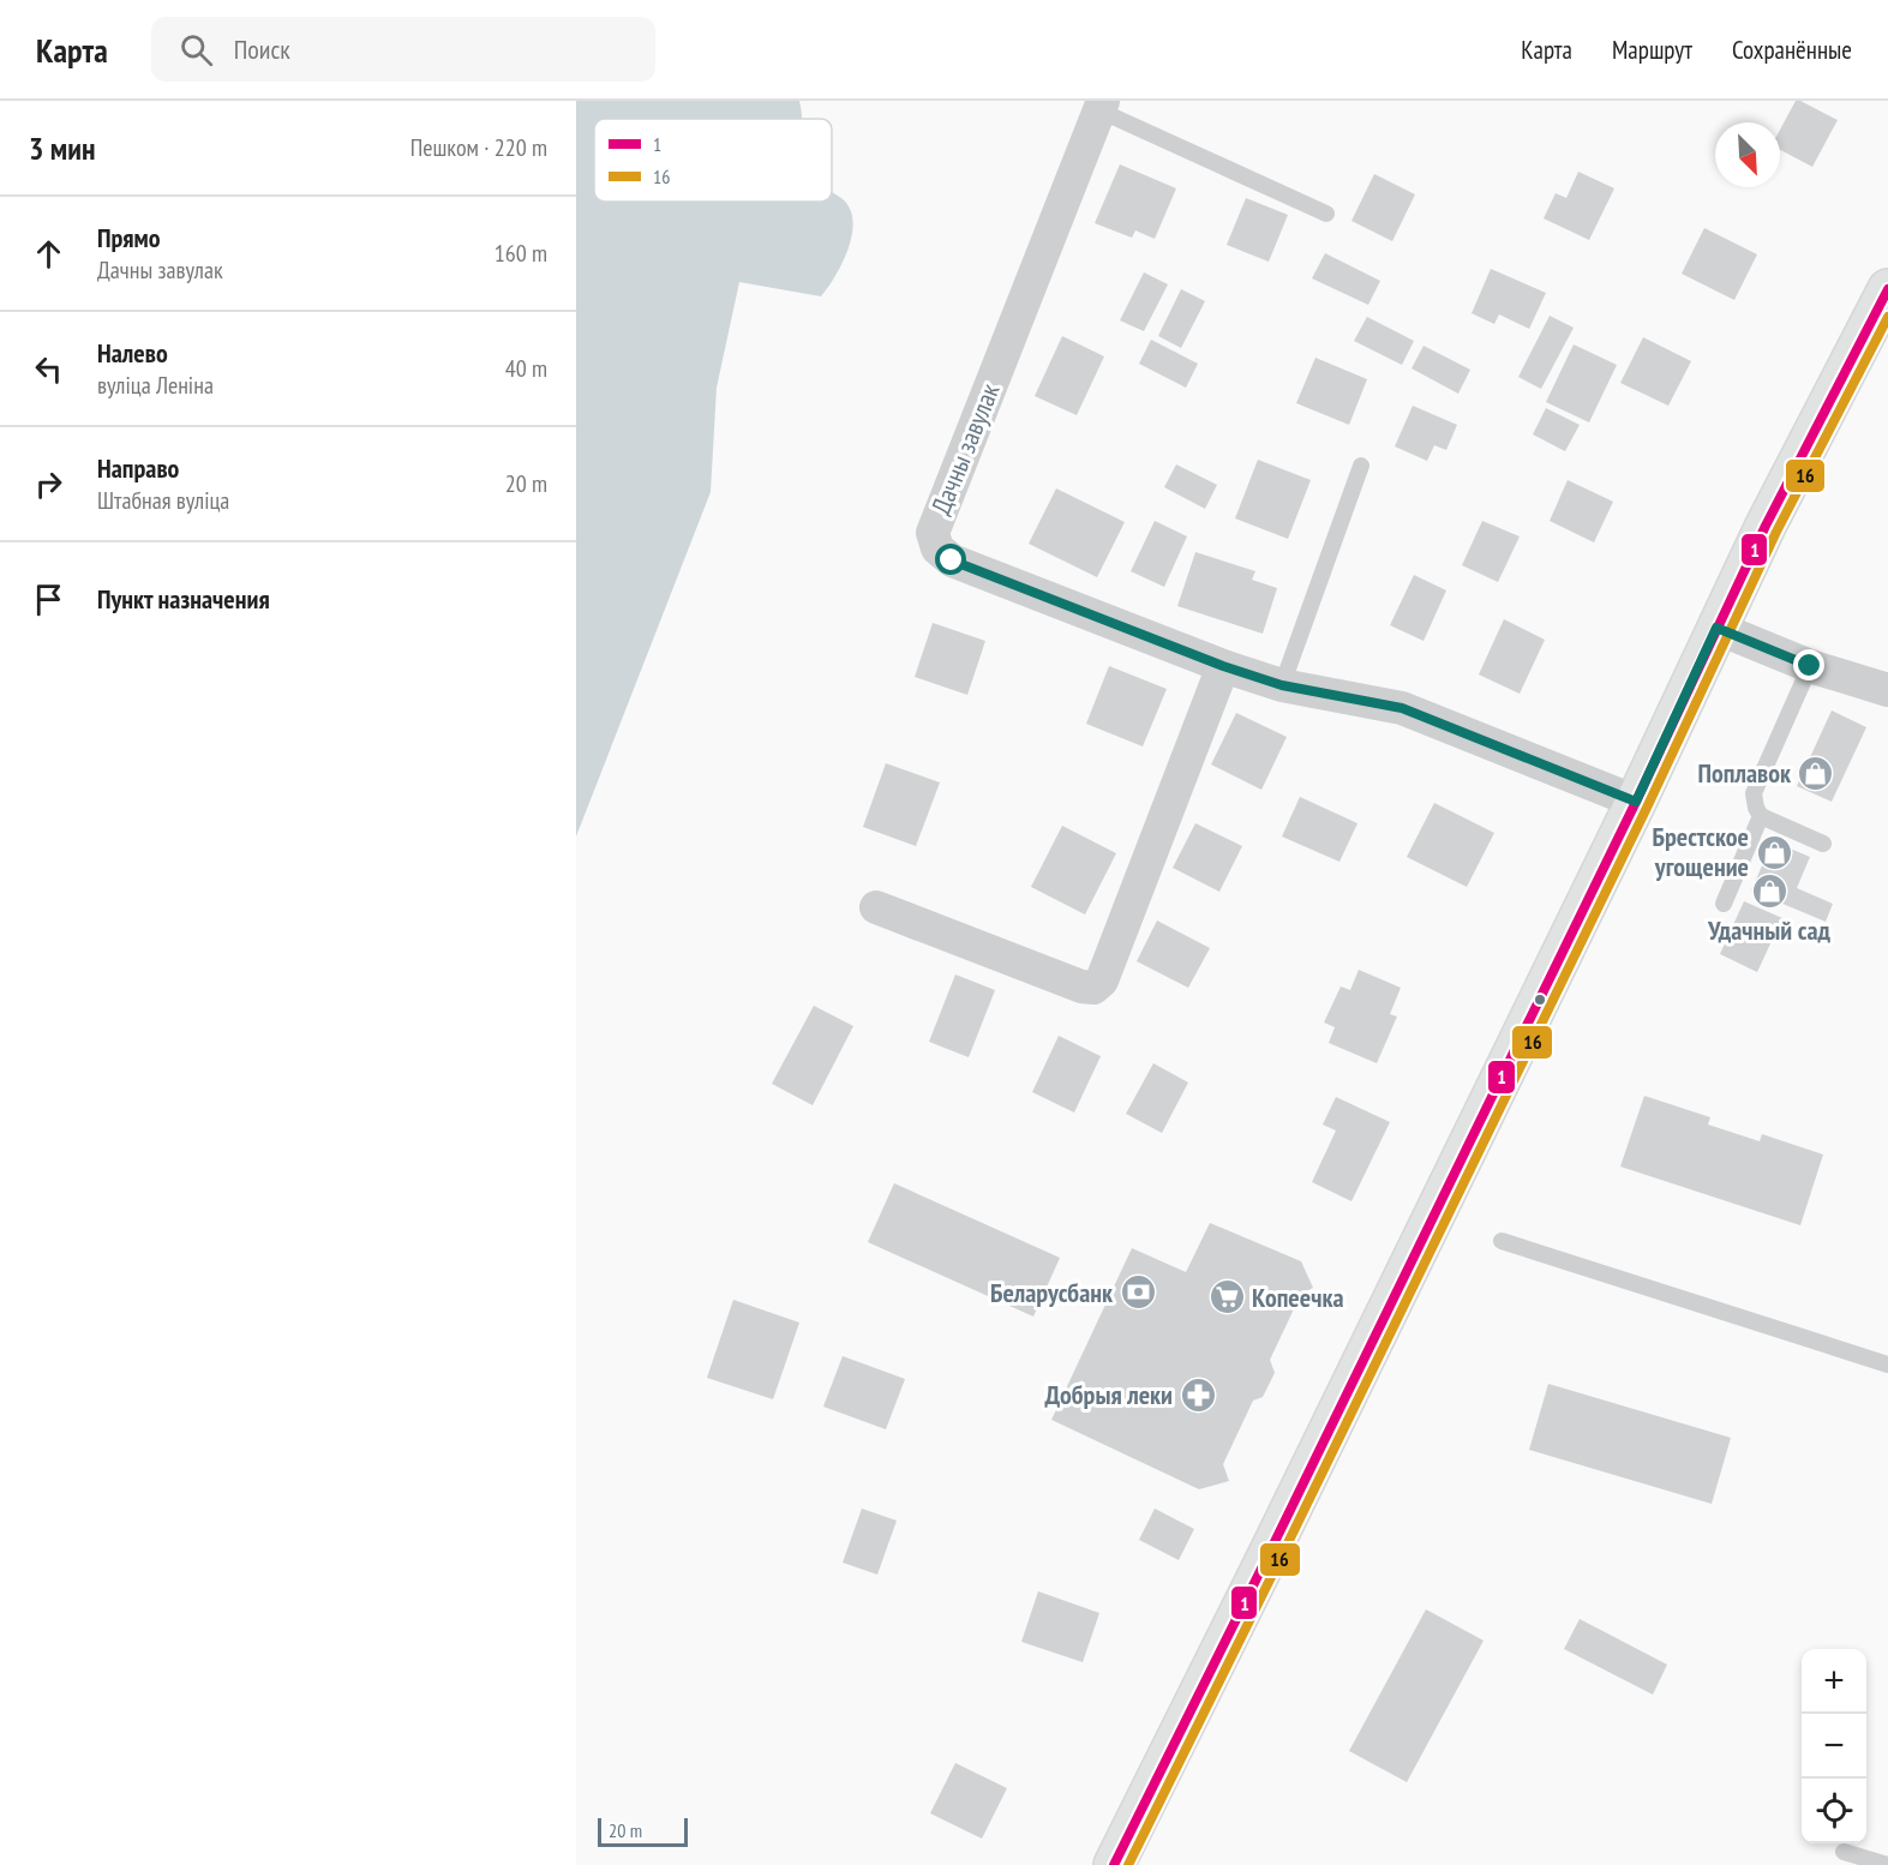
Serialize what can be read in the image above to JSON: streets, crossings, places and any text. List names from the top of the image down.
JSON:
{
  "streets": {
    "street": ["Дачны завулак"]
  },
  "places": {
    "shop": ["Поплавок", "Брестское угощение", "Удачный сад"],
    "bank": ["Беларусбанк"],
    "supermarket": ["Копеечка"],
    "pharmacy": ["Добрыя леки"]
  },
  "lines": ["transit line 1", "transit line 16"],
  "legend": ["1", "16"],
  "scale_bar": "20 m",
  "north": "bottom right",
  "page": {
    "header": "Карта",
    "search": "Поиск",
    "nav": ["Карта", "Маршрут", "Сохранённые"],
    "heading": ["3 мин", "Пешком · 220 m"],
    "list": [
      ["Прямо", "Дачны завулак", "160 m"],
      ["Налево", "вуліца Леніна", "40 m"],
      ["Направо", "Штабная вуліца", "20 m"],
      "Пункт назначения"
    ],
    "map_buttons": ["+", "−"],
    "scale": "20 m"
  }
}
